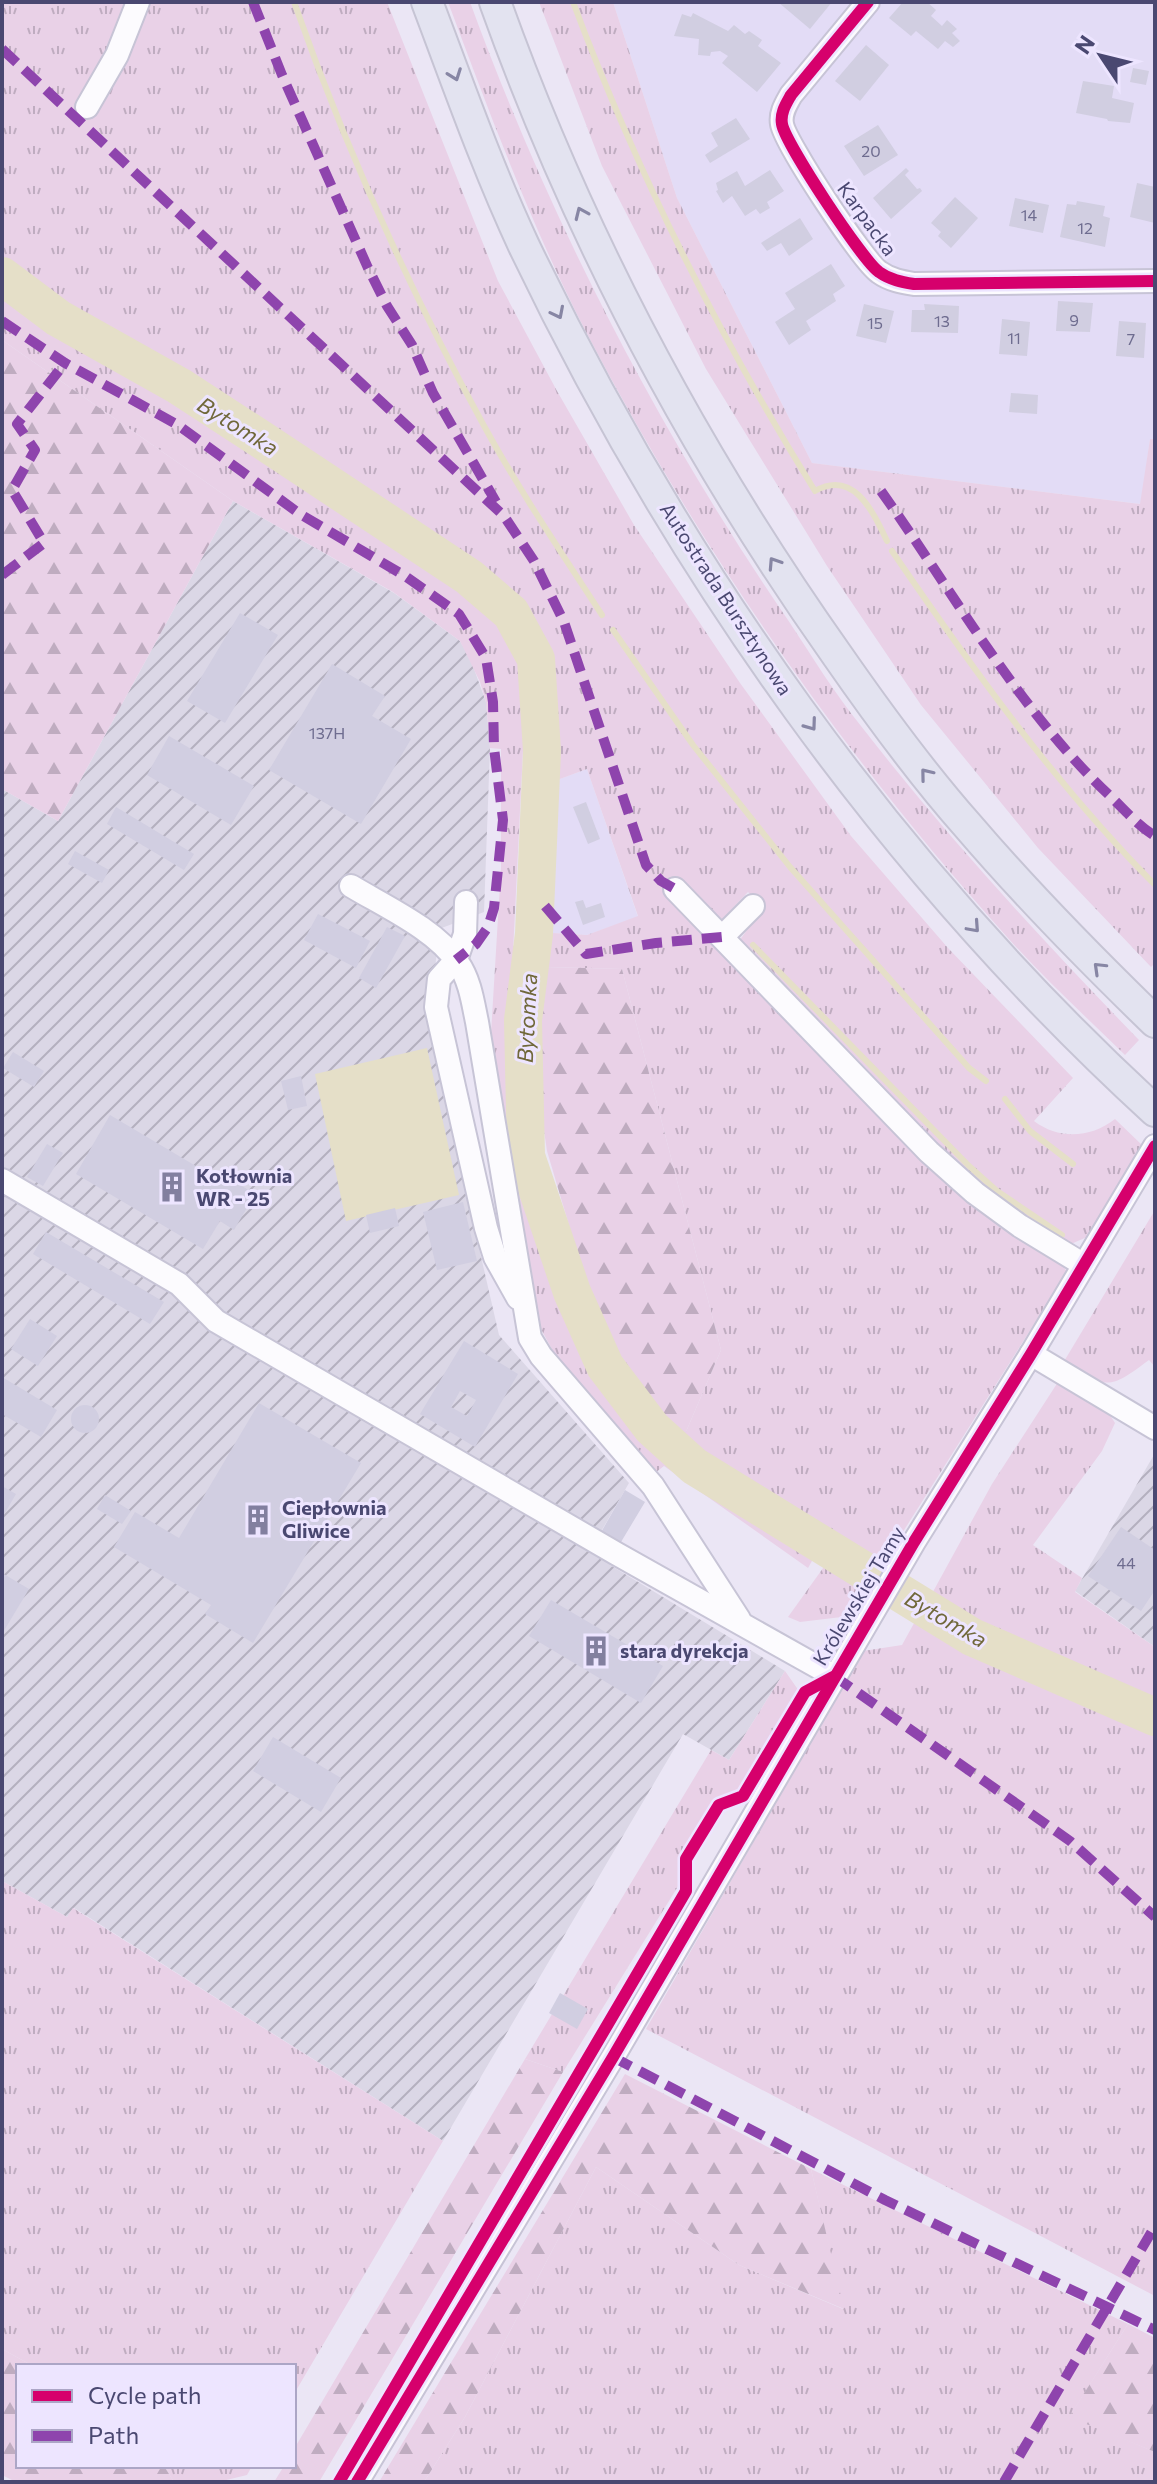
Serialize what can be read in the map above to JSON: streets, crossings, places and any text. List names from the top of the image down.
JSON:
{
  "streets": {
    "highway": ["Autostrada Bursztynowa"],
    "street": ["Karpacka", "Królewskiej Tamy"]
  },
  "water": ["Bytomka"],
  "places": {
    "building": ["Kotłownia WR - 25", "Ciepłownia Gliwice", "stara dyrekcja"]
  },
  "house_numbers": [
    "20",
    "14",
    "12",
    "9",
    "13",
    "15",
    "11",
    "7",
    "137H",
    "44"
  ],
  "legend": ["Cycle path", "Path"],
  "north": "top left"
}
